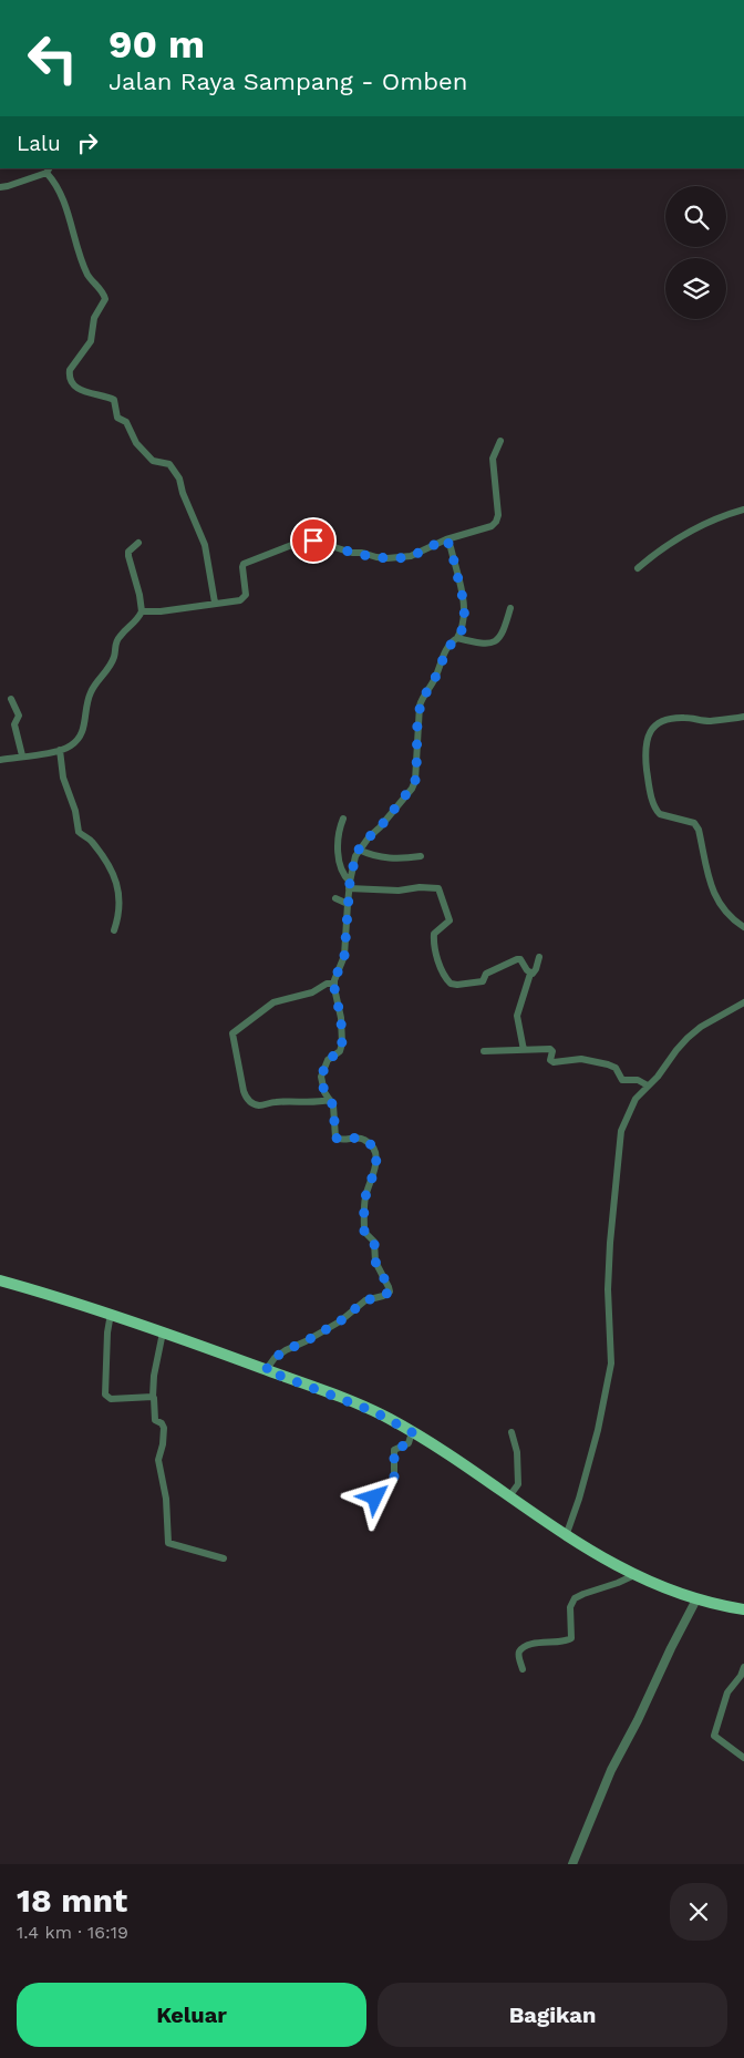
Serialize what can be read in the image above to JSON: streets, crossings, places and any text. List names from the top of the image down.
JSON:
{
  "page": {
    "turn": ["90 m", "Jalan Raya Sampang - Omben"],
    "then": "Lalu",
    "heading": ["18 mnt", "1.4 km · 16:19"],
    "buttons": ["Keluar", "Bagikan"]
  }
}
